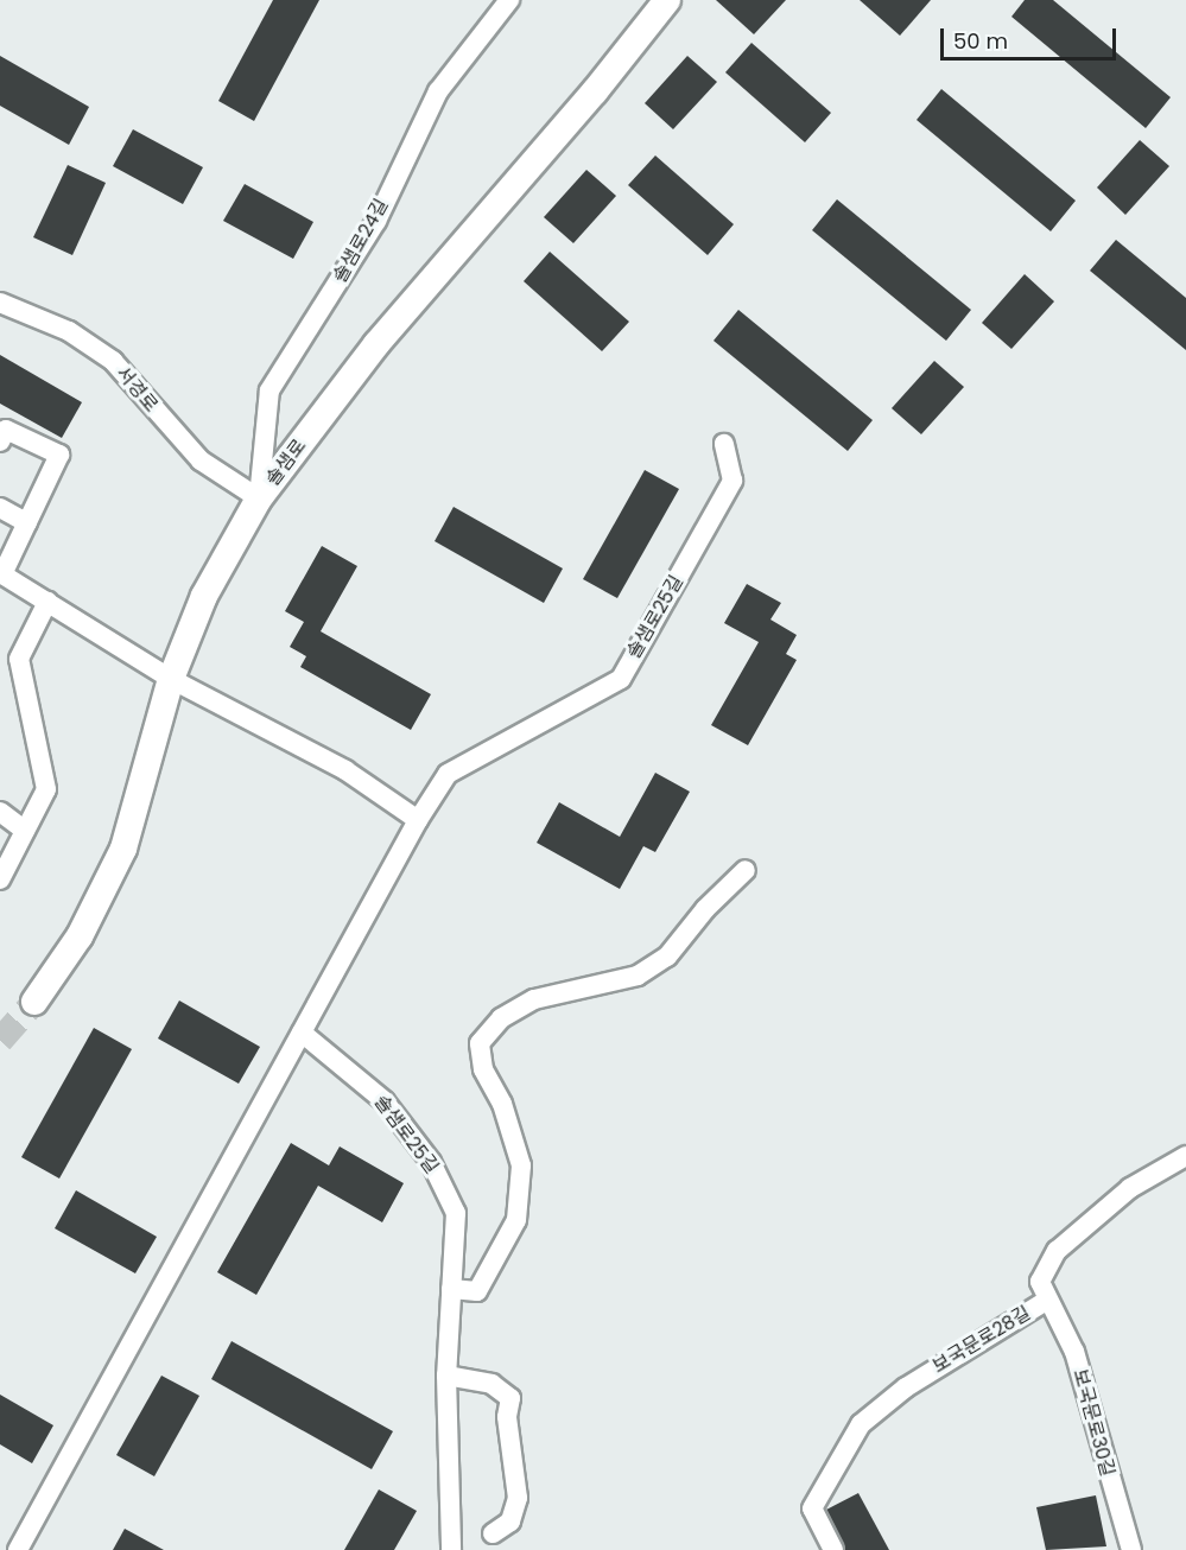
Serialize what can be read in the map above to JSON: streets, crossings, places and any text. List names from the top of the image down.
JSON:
{
  "streets": {
    "main road": ["솔샘로"],
    "street": [
      "솔샘로24길",
      "서경로",
      "솔샘로25길",
      "보국문로28길",
      "보국문로30길"
    ]
  },
  "crossings": [
    ["솔샘로24길", "서경로"],
    ["솔샘로24길", "솔샘로"],
    ["서경로", "솔샘로"],
    ["보국문로28길", "보국문로30길"]
  ],
  "scale_bar": "50 m"
}
